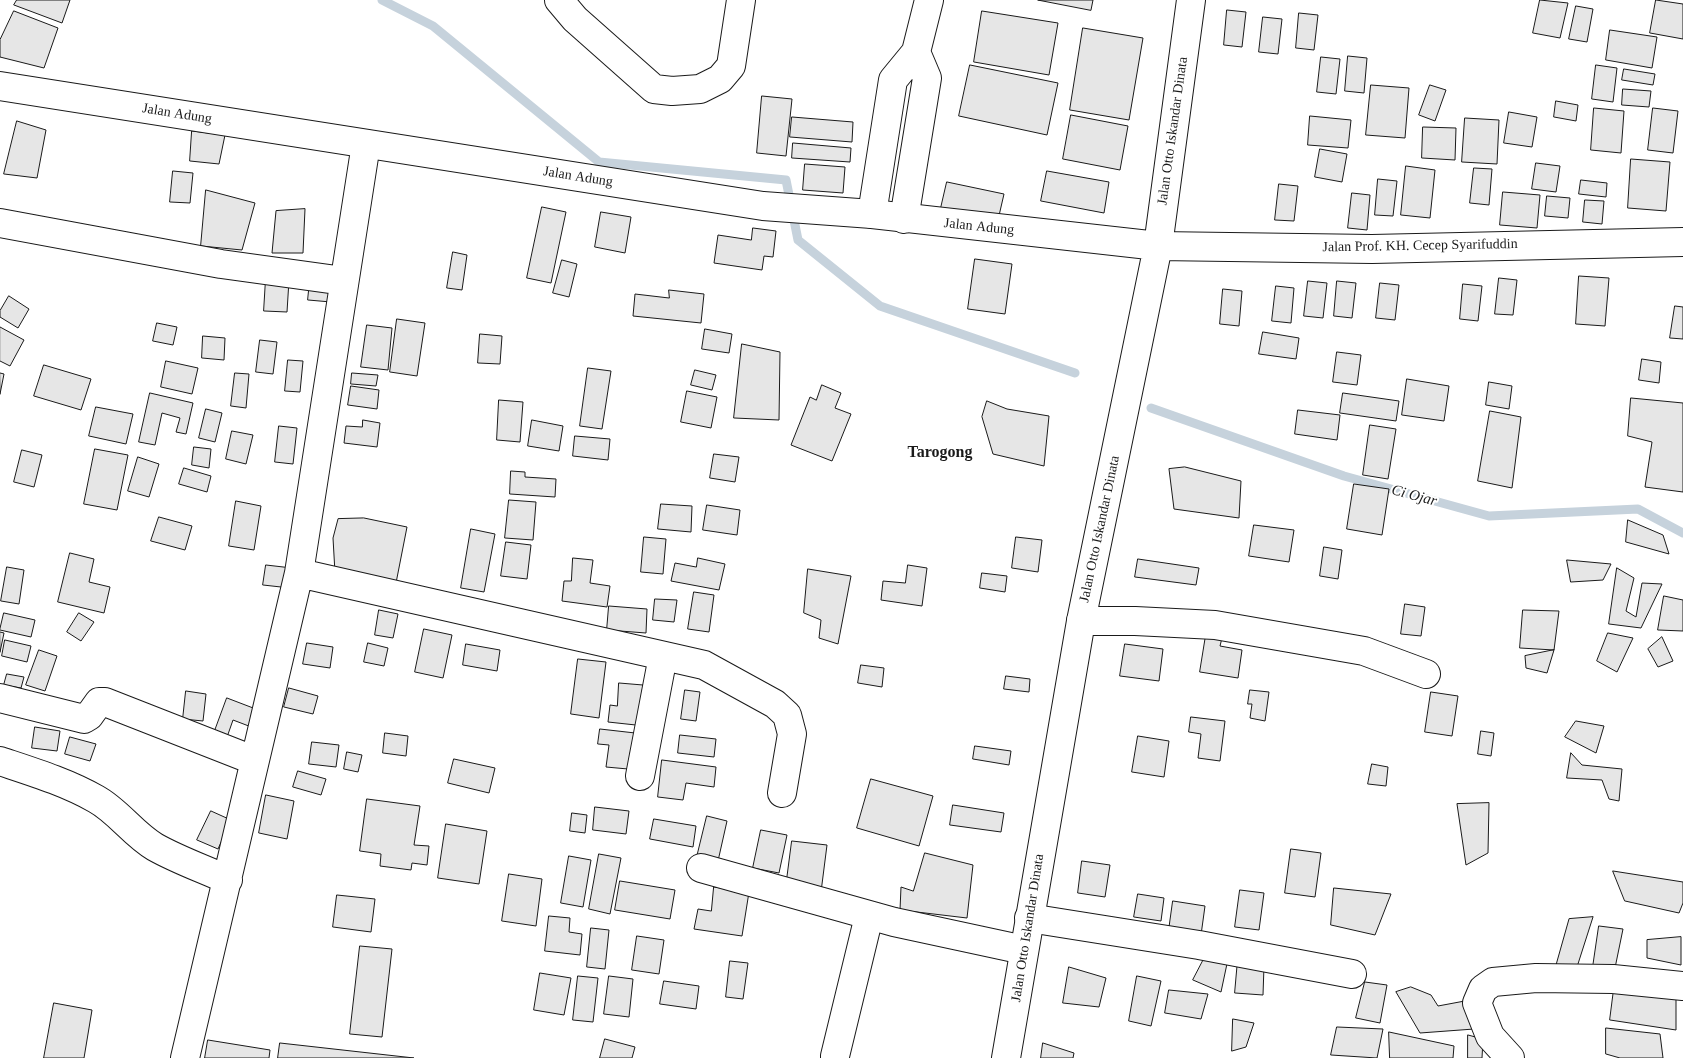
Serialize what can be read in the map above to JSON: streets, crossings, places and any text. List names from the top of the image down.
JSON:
{
  "streets": {
    "street": ["Jalan Adung", "Jalan Otto Iskandar Dinata", "Jalan Prof. KH. Cecep Syarifuddin"]
  },
  "crossings": [
    ["Jalan Adung", "Jalan Otto Iskandar Dinata"],
    ["Jalan Adung", "Jalan Prof. KH. Cecep Syarifuddin"],
    ["Jalan Otto Iskandar Dinata", "Jalan Prof. KH. Cecep Syarifuddin"]
  ],
  "districts": ["Tarogong"],
  "water": ["Ci Ojar"]
}
